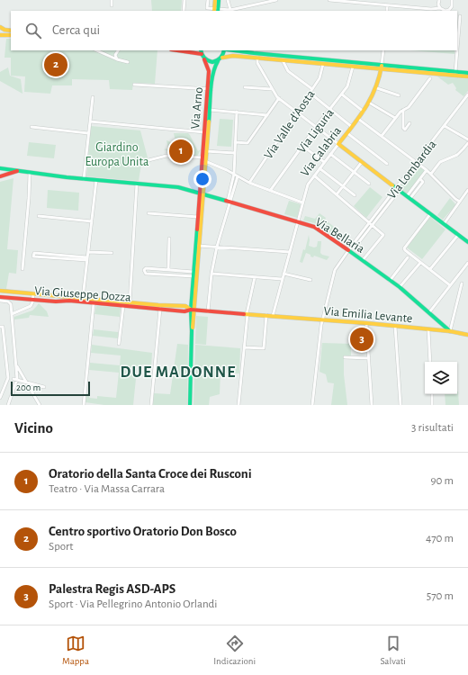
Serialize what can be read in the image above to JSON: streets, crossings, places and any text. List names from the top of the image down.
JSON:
{
  "streets": {
    "main road": [
      "Via Arno",
      "Via Calabria",
      "Via Bellaria",
      "Via Giuseppe Dozza",
      "Via Emilia Levante"
    ],
    "street": ["Via Valle d'Aosta", "Via Liguria", "Via Lombardia"]
  },
  "crossings": [
    ["Via Arno", "Via Bellaria"],
    ["Via Arno", "Via Giuseppe Dozza"],
    ["Via Arno", "Via Emilia Levante"],
    ["Via Calabria", "Via Bellaria"],
    ["Via Calabria", "Via Emilia Levante"],
    ["Via Lombardia", "Via Bellaria"],
    ["Via Lombardia", "Via Emilia Levante"],
    ["Via Bellaria", "Via Emilia Levante"],
    ["Via Giuseppe Dozza", "Via Emilia Levante"]
  ],
  "districts": ["DUE MADONNE"],
  "parks": ["Giardino Europa Unita"],
  "scale_bar": "200 m",
  "page": {
    "search": "Cerca qui",
    "pins": ["2", "1", "3"],
    "scale": "200 m",
    "heading": ["Vicino", "3 risultati"],
    "list": [
      {
        "mark": "1",
        "name": "Oratorio della Santa Croce dei Rusconi",
        "note": "Teatro · Via Massa Carrara",
        "value": "90 m"
      },
      {
        "mark": "2",
        "name": "Centro sportivo Oratorio Don Bosco",
        "note": "Sport",
        "value": "470 m"
      },
      {
        "mark": "3",
        "name": "Palestra Regis ASD-APS",
        "note": "Sport · Via Pellegrino Antonio Orlandi",
        "value": "570 m"
      }
    ],
    "nav": ["Mappa", "Indicazioni", "Salvati"]
  }
}
